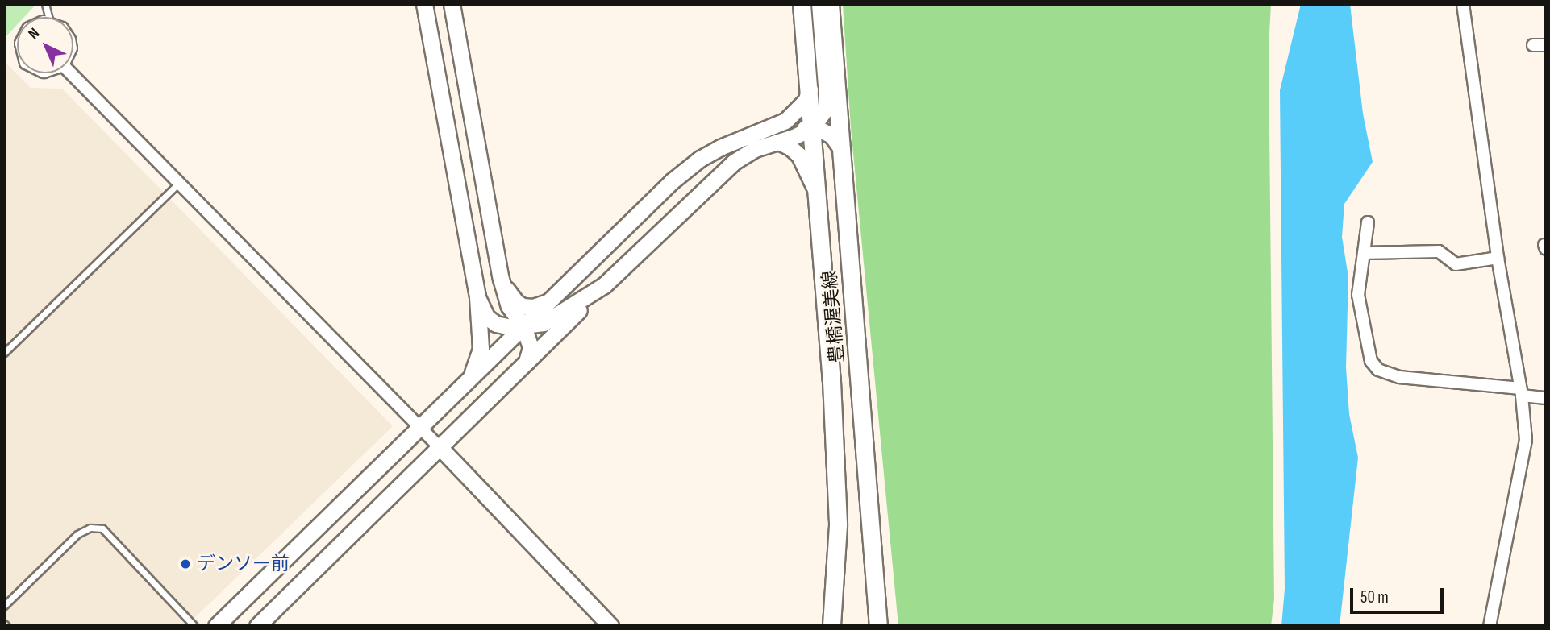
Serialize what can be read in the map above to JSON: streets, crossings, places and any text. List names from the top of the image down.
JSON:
{
  "streets": {
    "main road": ["豊橋渥美線"]
  },
  "places": ["デンソー前"],
  "scale_bar": "50 m",
  "north": "top left"
}
